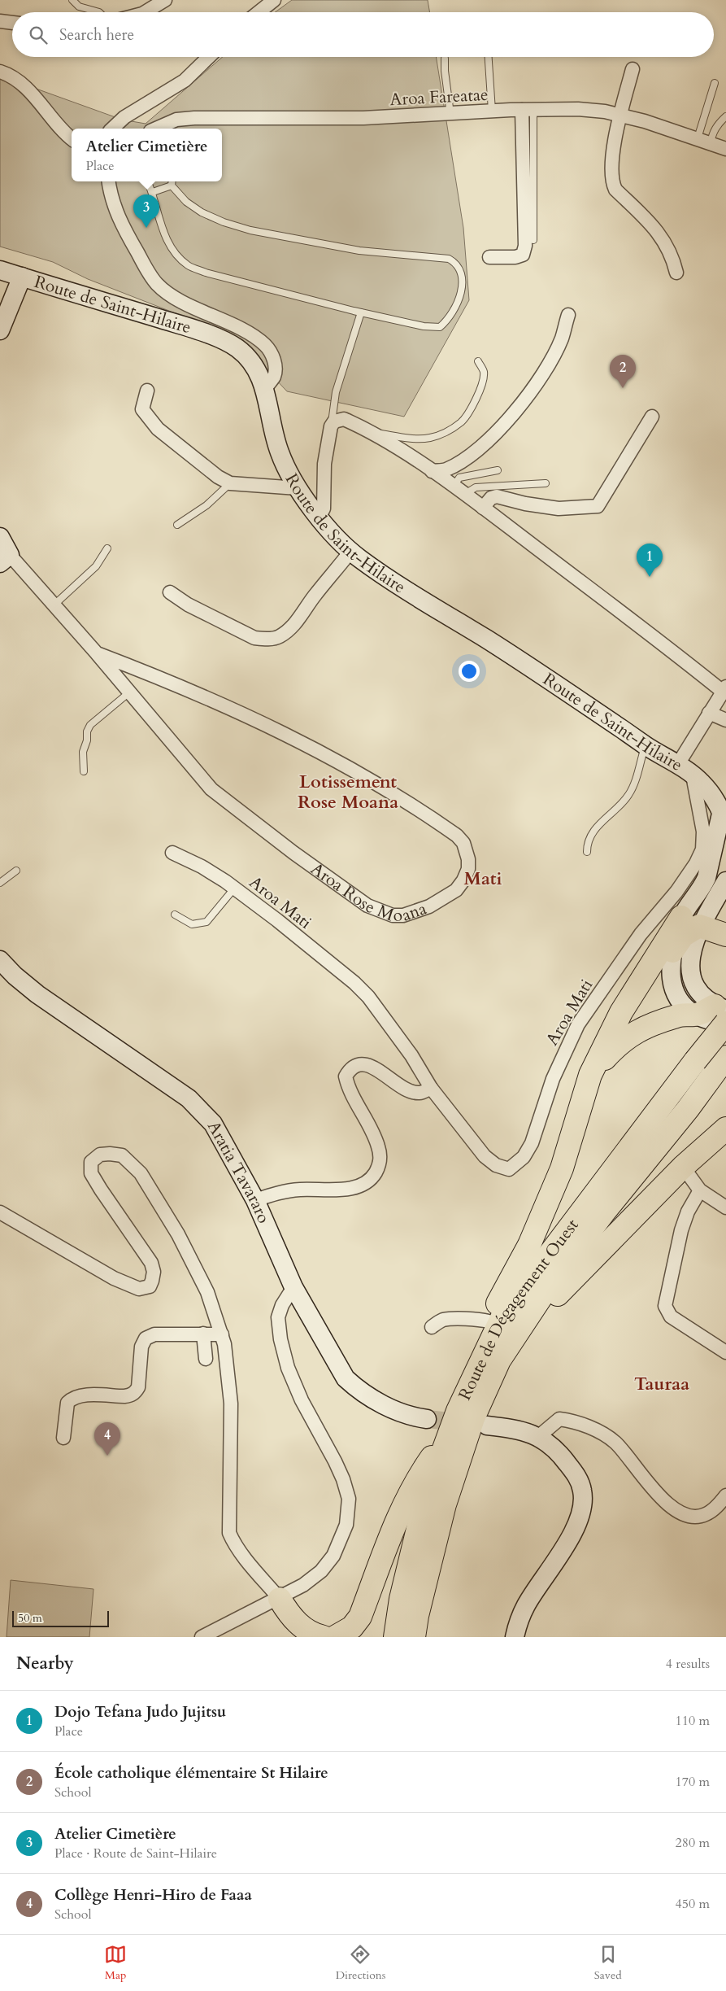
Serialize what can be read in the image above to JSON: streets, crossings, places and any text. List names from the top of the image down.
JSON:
{
  "streets": {
    "highway": ["Route de Dégagement Ouest"],
    "main road": ["Route de Saint-Hilaire", "Aroa Rose Moana", "Aratia Tavararo"],
    "street": ["Aroa Fareatae", "Aroa Mati"]
  },
  "crossings": [
    ["Route de Saint-Hilaire", "Aroa Mati"],
    ["Route de Saint-Hilaire", "Route de Dégagement Ouest"]
  ],
  "districts": ["Lotissement Rose Moana", "Mati", "Tauraa"],
  "scale_bar": "50 m",
  "page": {
    "search": "Search here",
    "popup": ["Atelier Cimetière", "Place"],
    "pins": [
      "3",
      "2",
      "1",
      "4"
    ],
    "scale": "50 m",
    "heading": ["Nearby", "4 results"],
    "list": [
      {
        "mark": "1",
        "name": "Dojo Tefana Judo Jujitsu",
        "note": "Place",
        "value": "110 m"
      },
      {
        "mark": "2",
        "name": "École catholique élémentaire St Hilaire",
        "note": "School",
        "value": "170 m"
      },
      {
        "mark": "3",
        "name": "Atelier Cimetière",
        "note": "Place · Route de Saint-Hilaire",
        "value": "280 m"
      },
      {
        "mark": "4",
        "name": "Collège Henri-Hiro de Faaa",
        "note": "School",
        "value": "450 m"
      }
    ],
    "nav": ["Map", "Directions", "Saved"]
  }
}
